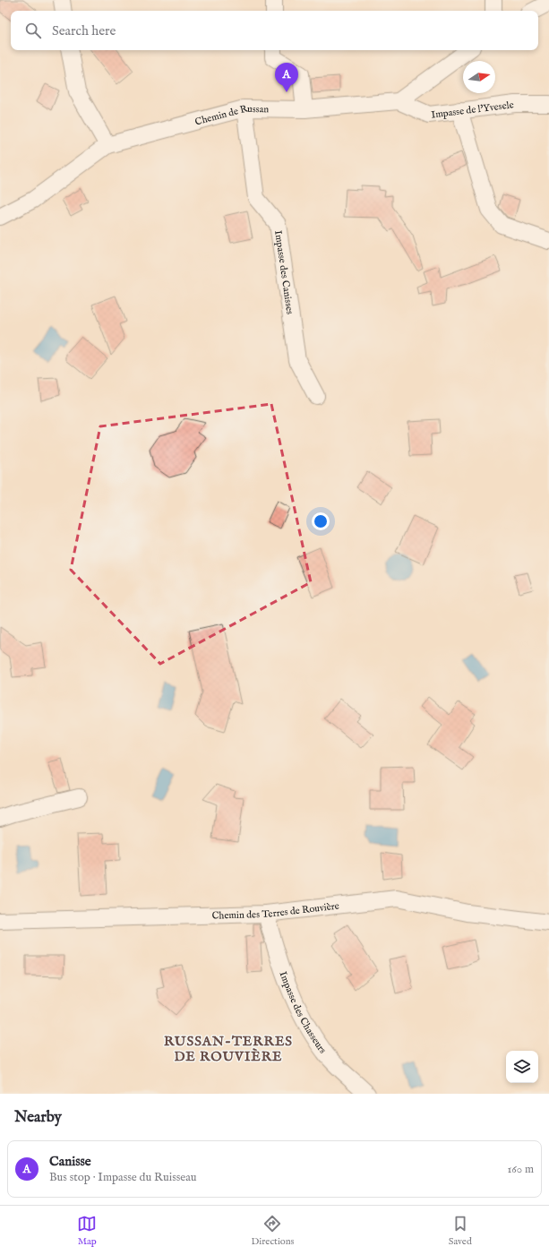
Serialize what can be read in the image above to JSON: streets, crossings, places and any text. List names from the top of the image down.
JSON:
{
  "streets": {
    "street": [
      "Impasse de l'Yvesele",
      "Chemin de Russan",
      "Impasse des Canisses",
      "Chemin des Terres de Rouvière",
      "Impasse des Chasseurs"
    ]
  },
  "crossings": [
    ["Impasse de l'Yvesele", "Chemin de Russan"],
    ["Chemin de Russan", "Impasse des Canisses"],
    ["Chemin des Terres de Rouvière", "Impasse des Chasseurs"]
  ],
  "districts": ["RUSSAN-TERRES DE ROUVIÈRE"],
  "north": "right",
  "page": {
    "search": "Search here",
    "pins": "A",
    "heading": "Nearby",
    "list": [
      {
        "mark": "A",
        "name": "Canisse",
        "note": "Bus stop · Impasse du Ruisseau",
        "value": "160 m"
      }
    ],
    "nav": ["Map", "Directions", "Saved"]
  }
}
